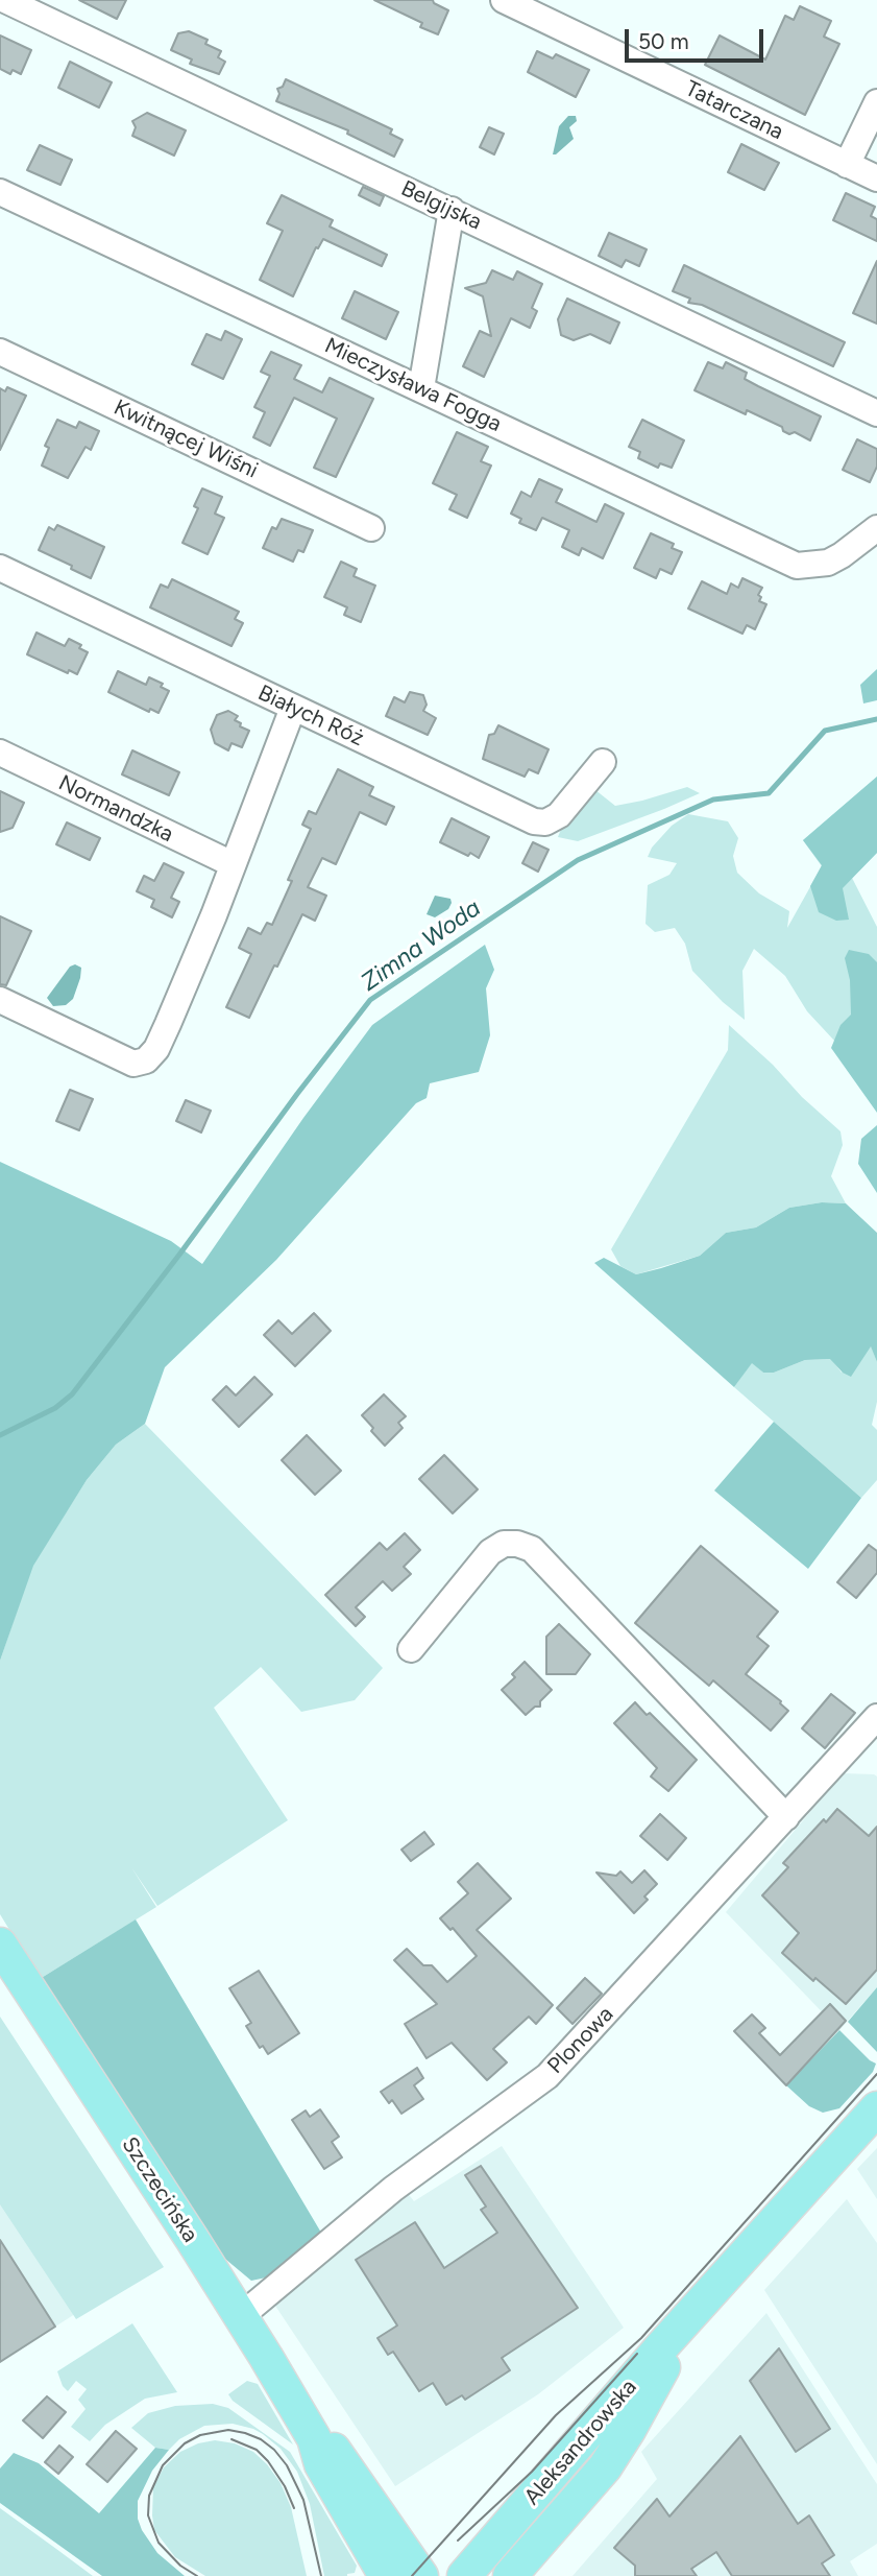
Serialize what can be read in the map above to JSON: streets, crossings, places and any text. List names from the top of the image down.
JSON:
{
  "streets": {
    "main road": ["Szczecińska", "Aleksandrowska"],
    "street": [
      "Tatarczana",
      "Belgijska",
      "Mieczysława Fogga",
      "Kwitnącej Wiśni",
      "Białych Róż",
      "Normandzka",
      "Plonowa"
    ]
  },
  "crossings": [
    ["Plonowa", "Szczecińska"]
  ],
  "water": ["Zimna Woda"],
  "scale_bar": "50 m"
}
